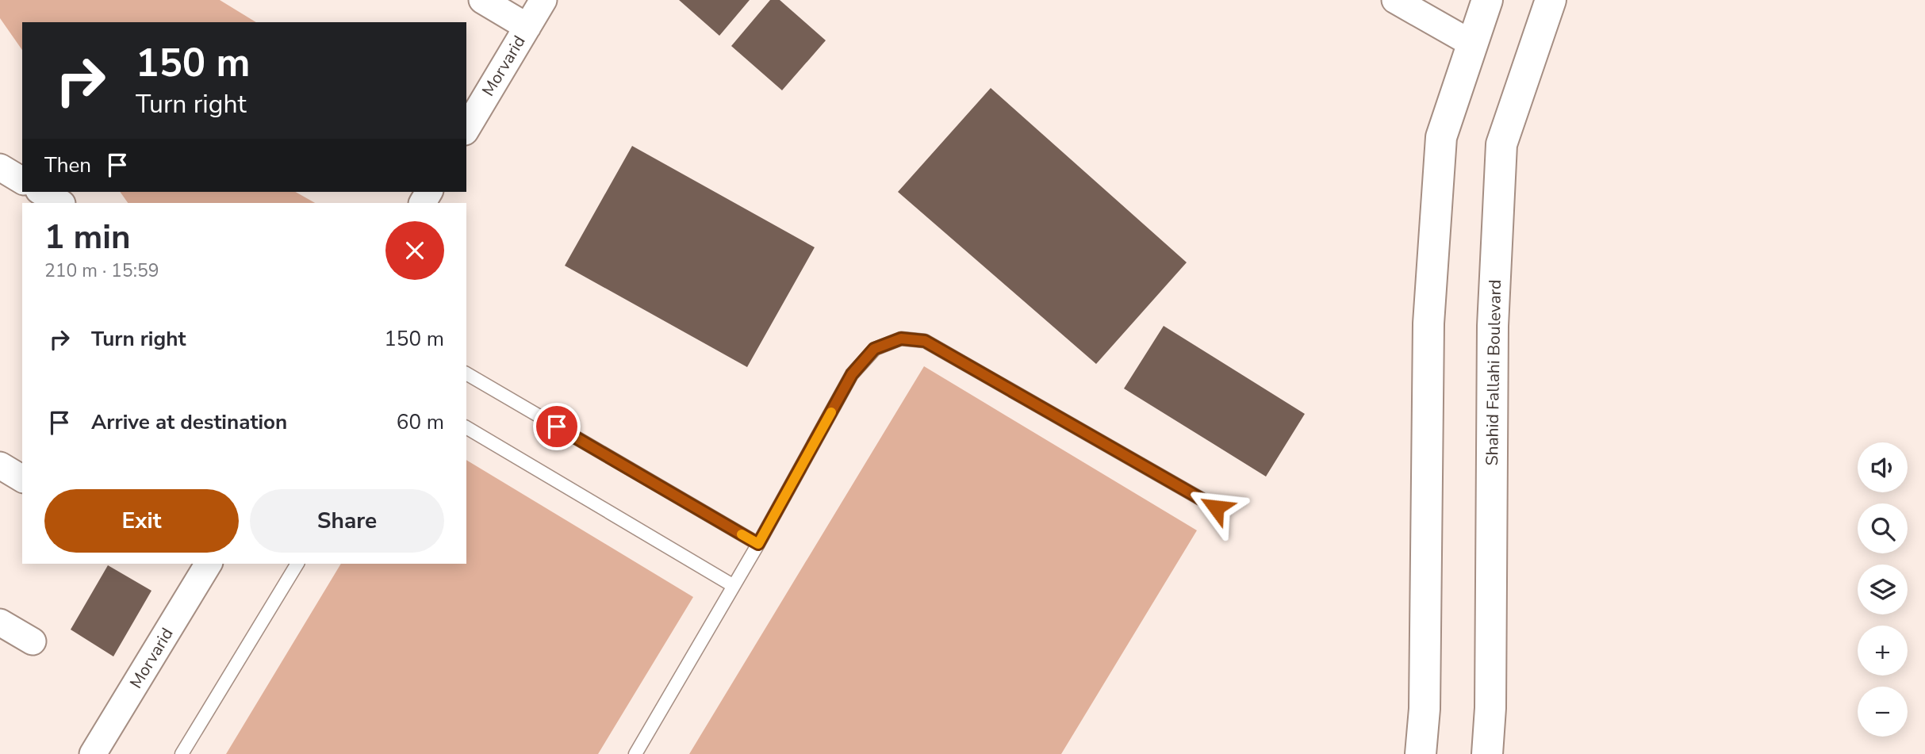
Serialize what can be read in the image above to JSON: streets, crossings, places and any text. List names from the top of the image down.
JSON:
{
  "streets": {
    "main road": ["Shahid Fallahi Boulevard"],
    "street": ["Morvarid"]
  },
  "page": {
    "turn": ["150 m", "Turn right"],
    "then": "Then",
    "heading": ["1 min", "210 m · 15:59"],
    "list": [
      {
        "name": "Turn right",
        "value": "150 m"
      },
      {
        "name": "Arrive at destination",
        "value": "60 m"
      }
    ],
    "map_buttons": ["+", "−"],
    "buttons": ["Exit", "Share"]
  }
}
